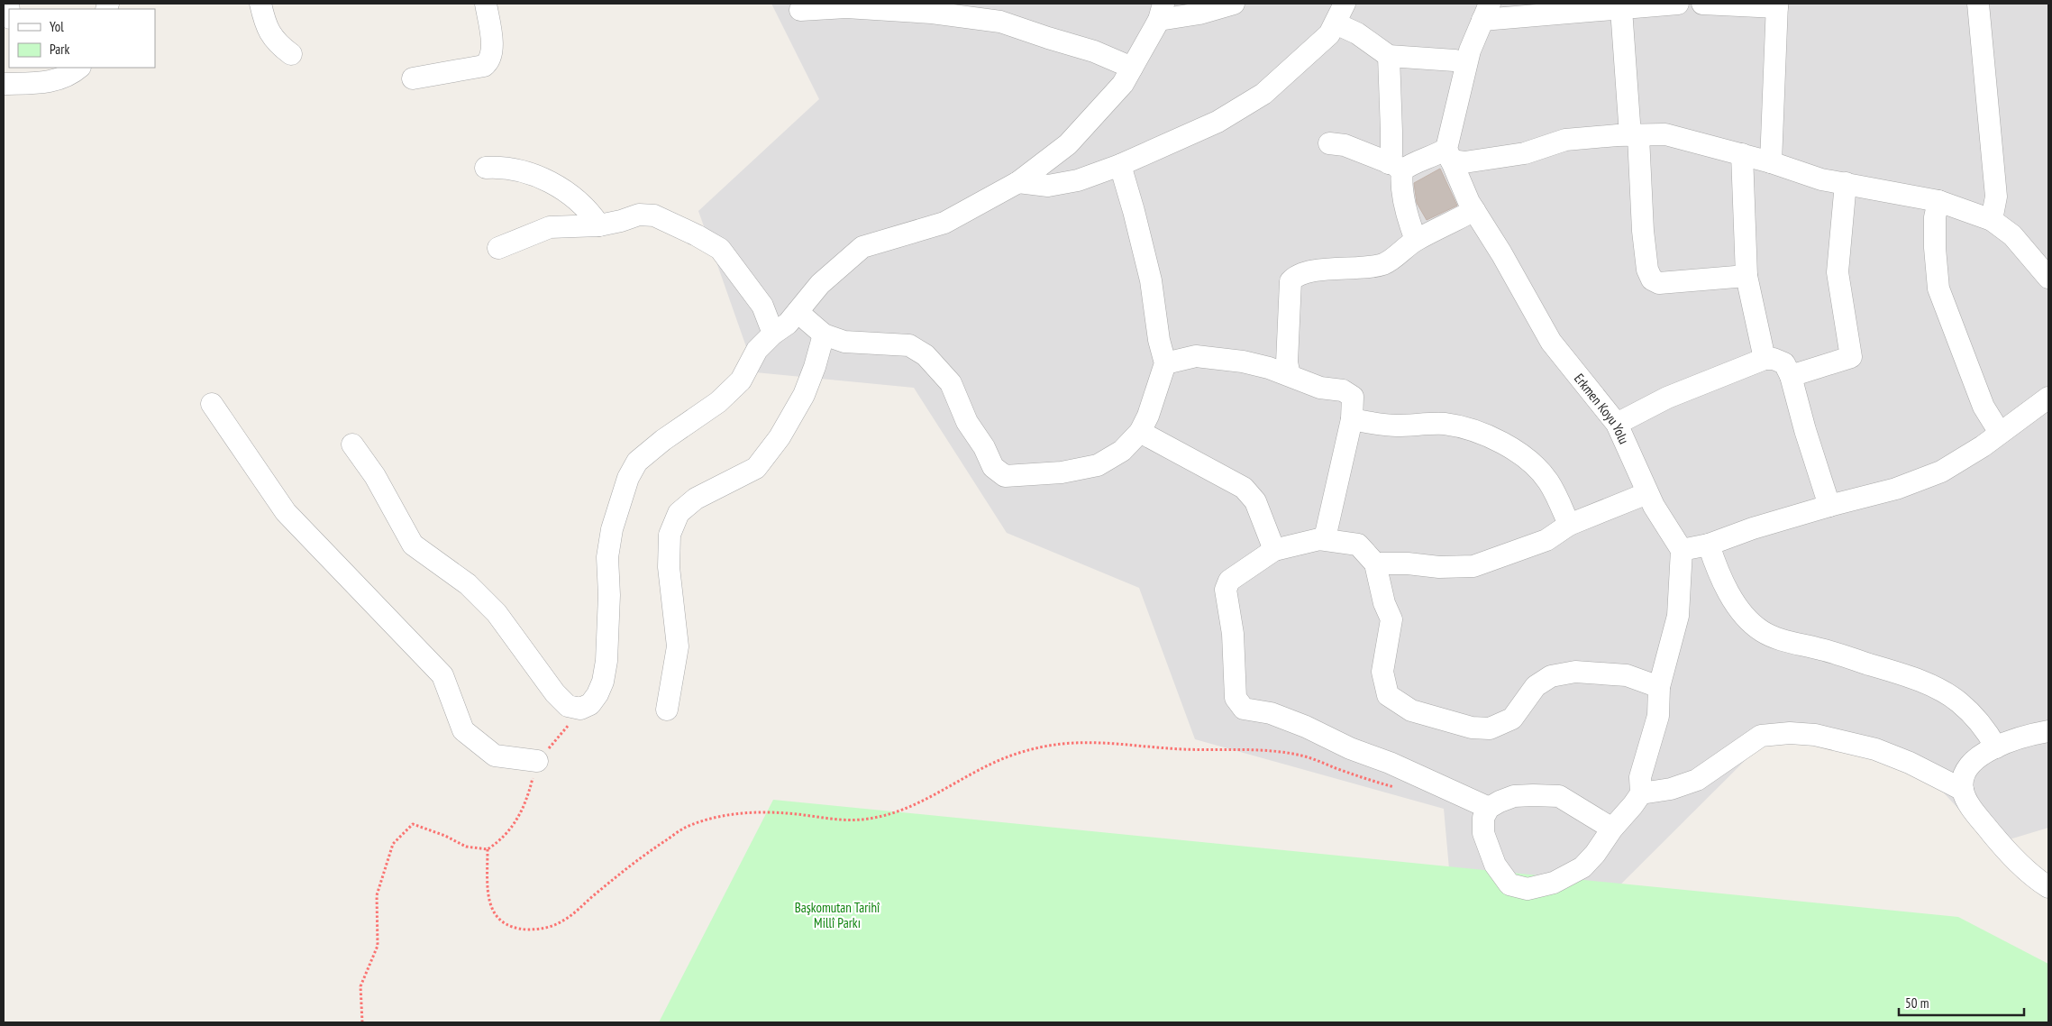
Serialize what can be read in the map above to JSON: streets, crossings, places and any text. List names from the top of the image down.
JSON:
{
  "streets": {
    "street": ["Erkmen Koyu Yolu"]
  },
  "parks": ["Başkomutan Tarihî Millî Parkı"],
  "legend": ["Yol", "Park"],
  "scale_bar": "50 m"
}
